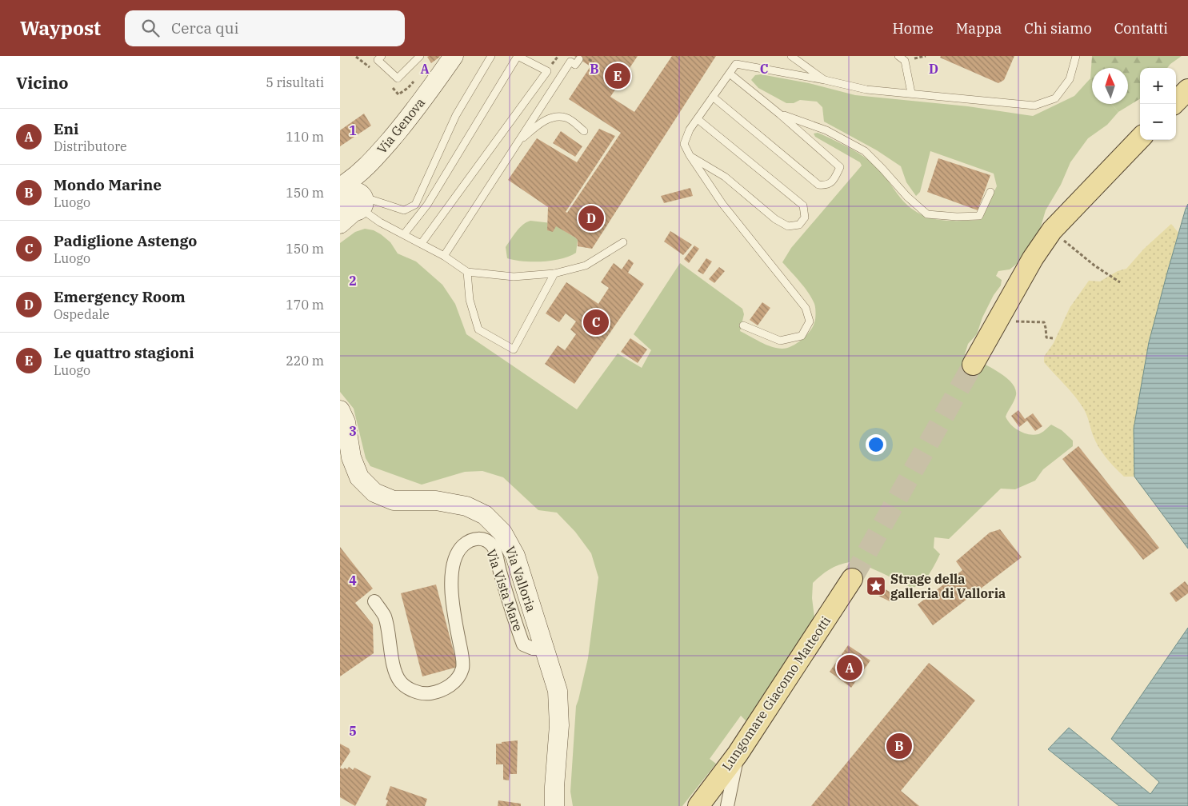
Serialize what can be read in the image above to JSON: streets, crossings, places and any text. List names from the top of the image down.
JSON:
{
  "streets": {
    "main road": ["Lungomare Giacomo Matteotti"],
    "street": ["Via Genova", "Via Valloria", "Via Vista Mare"]
  },
  "crossings": [
    ["Via Valloria", "Via Vista Mare"]
  ],
  "places": {
    "place": ["Strage della galleria di Valloria"]
  },
  "north": "top",
  "page": {
    "header": "Waypost",
    "search": "Cerca qui",
    "nav": [
      "Home",
      "Mappa",
      "Chi siamo",
      "Contatti"
    ],
    "heading": ["Vicino", "5 risultati"],
    "pins": [
      "E",
      "D",
      "C",
      "A",
      "B"
    ],
    "map_buttons": ["+", "−"],
    "list": [
      {
        "mark": "A",
        "name": "Eni",
        "note": "Distributore",
        "value": "110 m"
      },
      {
        "mark": "B",
        "name": "Mondo Marine",
        "note": "Luogo",
        "value": "150 m"
      },
      {
        "mark": "C",
        "name": "Padiglione Astengo",
        "note": "Luogo",
        "value": "150 m"
      },
      {
        "mark": "D",
        "name": "Emergency Room",
        "note": "Ospedale",
        "value": "170 m"
      },
      {
        "mark": "E",
        "name": "Le quattro stagioni",
        "note": "Luogo",
        "value": "220 m"
      }
    ]
  },
  "grid": {
    "columns": [
      "A",
      "B",
      "C",
      "D"
    ],
    "rows": [
      "1",
      "2",
      "3",
      "4",
      "5"
    ]
  }
}
